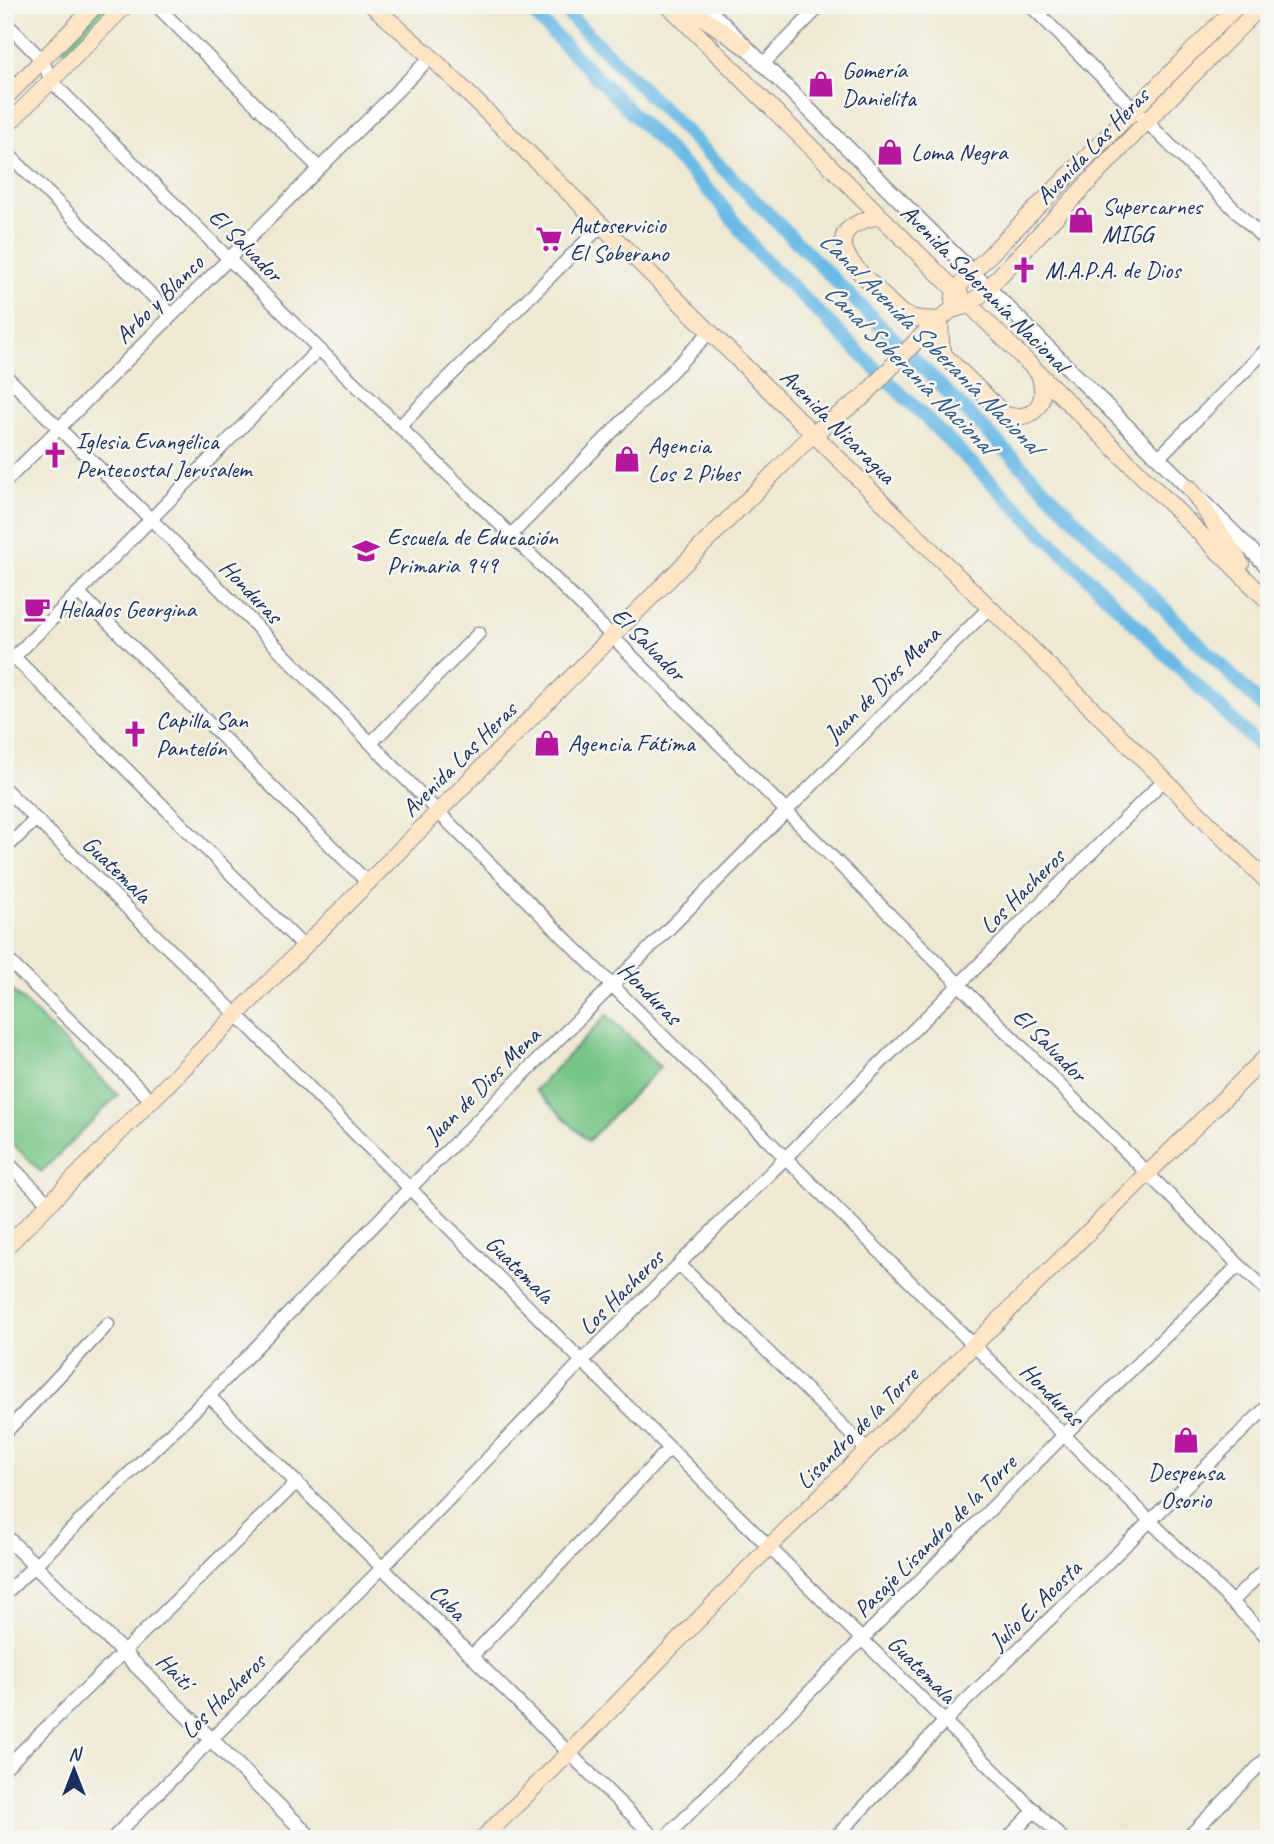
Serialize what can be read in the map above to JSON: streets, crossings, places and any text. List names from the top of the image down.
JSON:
{
  "streets": {
    "main road": [
      "Avenida Las Heras",
      "Avenida Soberanía Nacional",
      "Avenida Nicaragua",
      "Lisandro de la Torre"
    ],
    "street": [
      "El Salvador",
      "Arbo y Blanco",
      "Honduras",
      "Juan de Dios Mena",
      "Guatemala",
      "Los Hacheros",
      "Pasaje Lisandro de la Torre",
      "Cuba",
      "Julio E. Acosta",
      "Haití"
    ]
  },
  "crossings": [
    ["Avenida Las Heras", "El Salvador"],
    ["Avenida Las Heras", "Avenida Soberanía Nacional"],
    ["Avenida Las Heras", "Avenida Nicaragua"],
    ["Avenida Las Heras", "Honduras"],
    ["Avenida Las Heras", "Guatemala"],
    ["El Salvador", "Arbo y Blanco"],
    ["El Salvador", "Juan de Dios Mena"],
    ["El Salvador", "Los Hacheros"],
    ["El Salvador", "Lisandro de la Torre"],
    ["El Salvador", "Pasaje Lisandro de la Torre"],
    ["Arbo y Blanco", "Avenida Nicaragua"],
    ["Arbo y Blanco", "Honduras"],
    ["Avenida Nicaragua", "Juan de Dios Mena"],
    ["Avenida Nicaragua", "Los Hacheros"],
    ["Honduras", "Juan de Dios Mena"],
    ["Honduras", "Los Hacheros"],
    ["Honduras", "Lisandro de la Torre"],
    ["Honduras", "Pasaje Lisandro de la Torre"],
    ["Honduras", "Julio E. Acosta"],
    ["Juan de Dios Mena", "Guatemala"],
    ["Juan de Dios Mena", "Cuba"],
    ["Juan de Dios Mena", "Haití"],
    ["Guatemala", "Los Hacheros"],
    ["Guatemala", "Lisandro de la Torre"],
    ["Guatemala", "Pasaje Lisandro de la Torre"],
    ["Guatemala", "Julio E. Acosta"],
    ["Los Hacheros", "Cuba"],
    ["Los Hacheros", "Haití"],
    ["Lisandro de la Torre", "Cuba"]
  ],
  "water": ["Canal Avenida Soberanía Nacional", "Canal Soberanía Nacional"],
  "places": {
    "shop": [
      "Gomería Danielita",
      "Loma Negra",
      "Supercarnes MIGG",
      "Agencia Los 2 Pibes",
      "Agencia Fátima",
      "Despensa Osorio"
    ],
    "supermarket": ["Autoservicio El Soberano"],
    "church": ["M.A.P.A. de Dios", "Iglesia Evangélica Pentecostal Jerusalem", "Capilla San Pantelón"],
    "school or university": ["Escuela de Educación Primaria 949"],
    "cafe": ["Helados Georgina"]
  },
  "north": "top"
}
